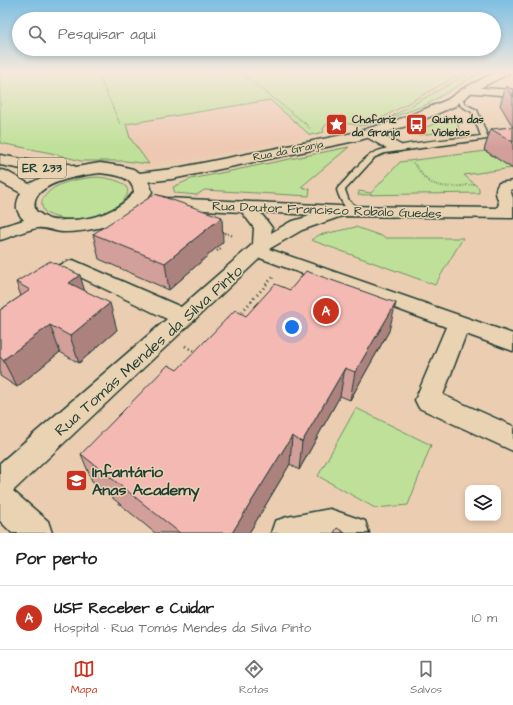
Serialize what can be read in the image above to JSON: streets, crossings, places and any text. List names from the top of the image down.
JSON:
{
  "streets": {
    "main road": ["Rua da Granja", "ER 233"],
    "street": ["Rua Doutor Francisco Robalo Guedes", "Rua Tomás Mendes da Silva Pinto"]
  },
  "crossings": [
    ["Rua da Granja", "Rua Doutor Francisco Robalo Guedes"],
    ["Rua Doutor Francisco Robalo Guedes", "Rua Tomás Mendes da Silva Pinto"]
  ],
  "places": {
    "place": ["Chafariz da Granja"],
    "bus stop": ["Quinta das Violetas"],
    "school or university": ["Infantário Anas Academy"]
  },
  "page": {
    "search": "Pesquisar aqui",
    "pins": "A",
    "heading": "Por perto",
    "list": [
      {
        "mark": "A",
        "name": "USF Receber e Cuidar",
        "note": "Hospital · Rua Tomás Mendes da Silva Pinto",
        "value": "10 m"
      }
    ],
    "nav": ["Mapa", "Rotas", "Salvos"]
  }
}
